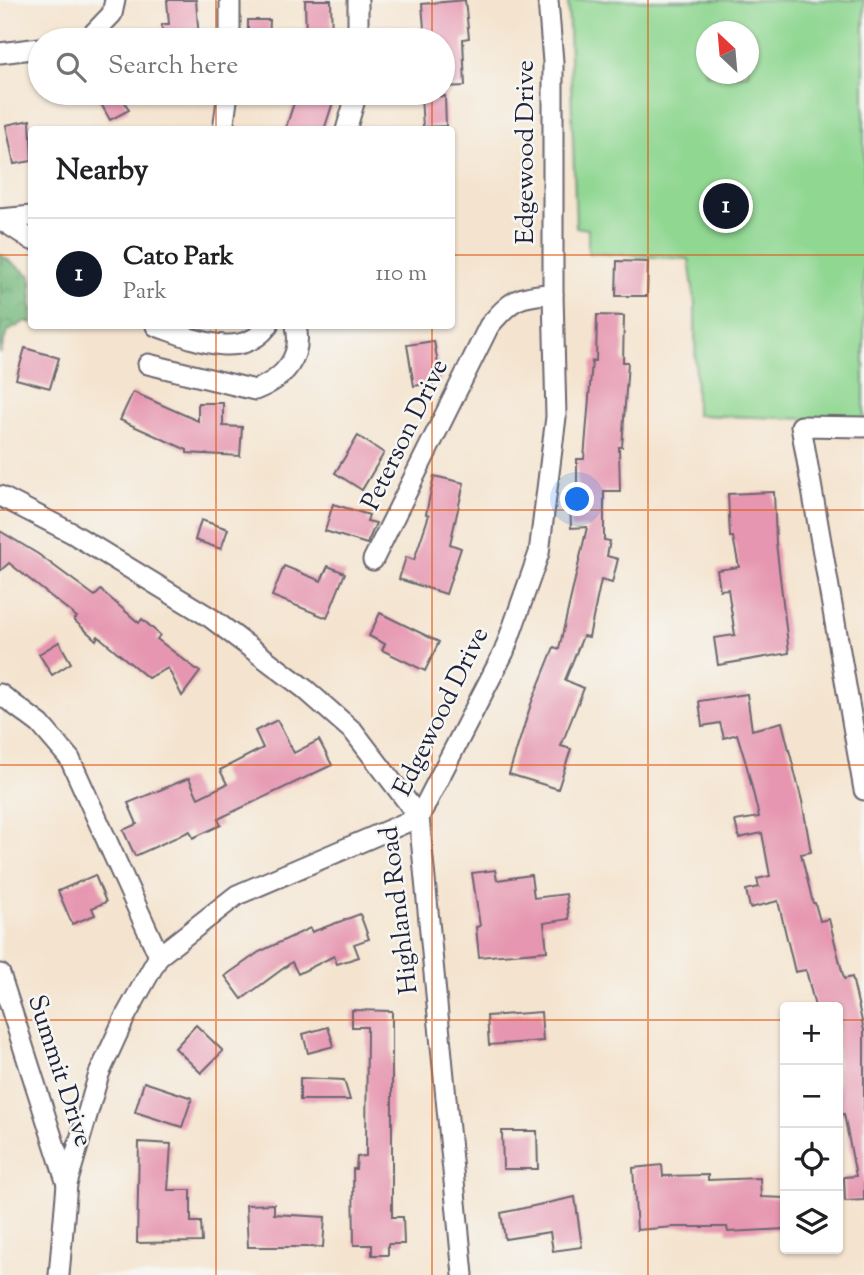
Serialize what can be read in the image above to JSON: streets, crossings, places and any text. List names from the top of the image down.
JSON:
{
  "streets": {
    "street": [
      "Edgewood Drive",
      "Peterson Drive",
      "Highland Road",
      "Summit Drive"
    ]
  },
  "crossings": [
    ["Edgewood Drive", "Peterson Drive"],
    ["Edgewood Drive", "Highland Road"],
    ["Edgewood Drive", "Summit Drive"]
  ],
  "north": "top left",
  "page": {
    "search": "Search here",
    "heading": "Nearby",
    "pins": "1",
    "list": [
      {
        "mark": "1",
        "name": "Cato Park",
        "note": "Park",
        "value": "110 m"
      }
    ],
    "map_buttons": ["+", "−"]
  }
}
